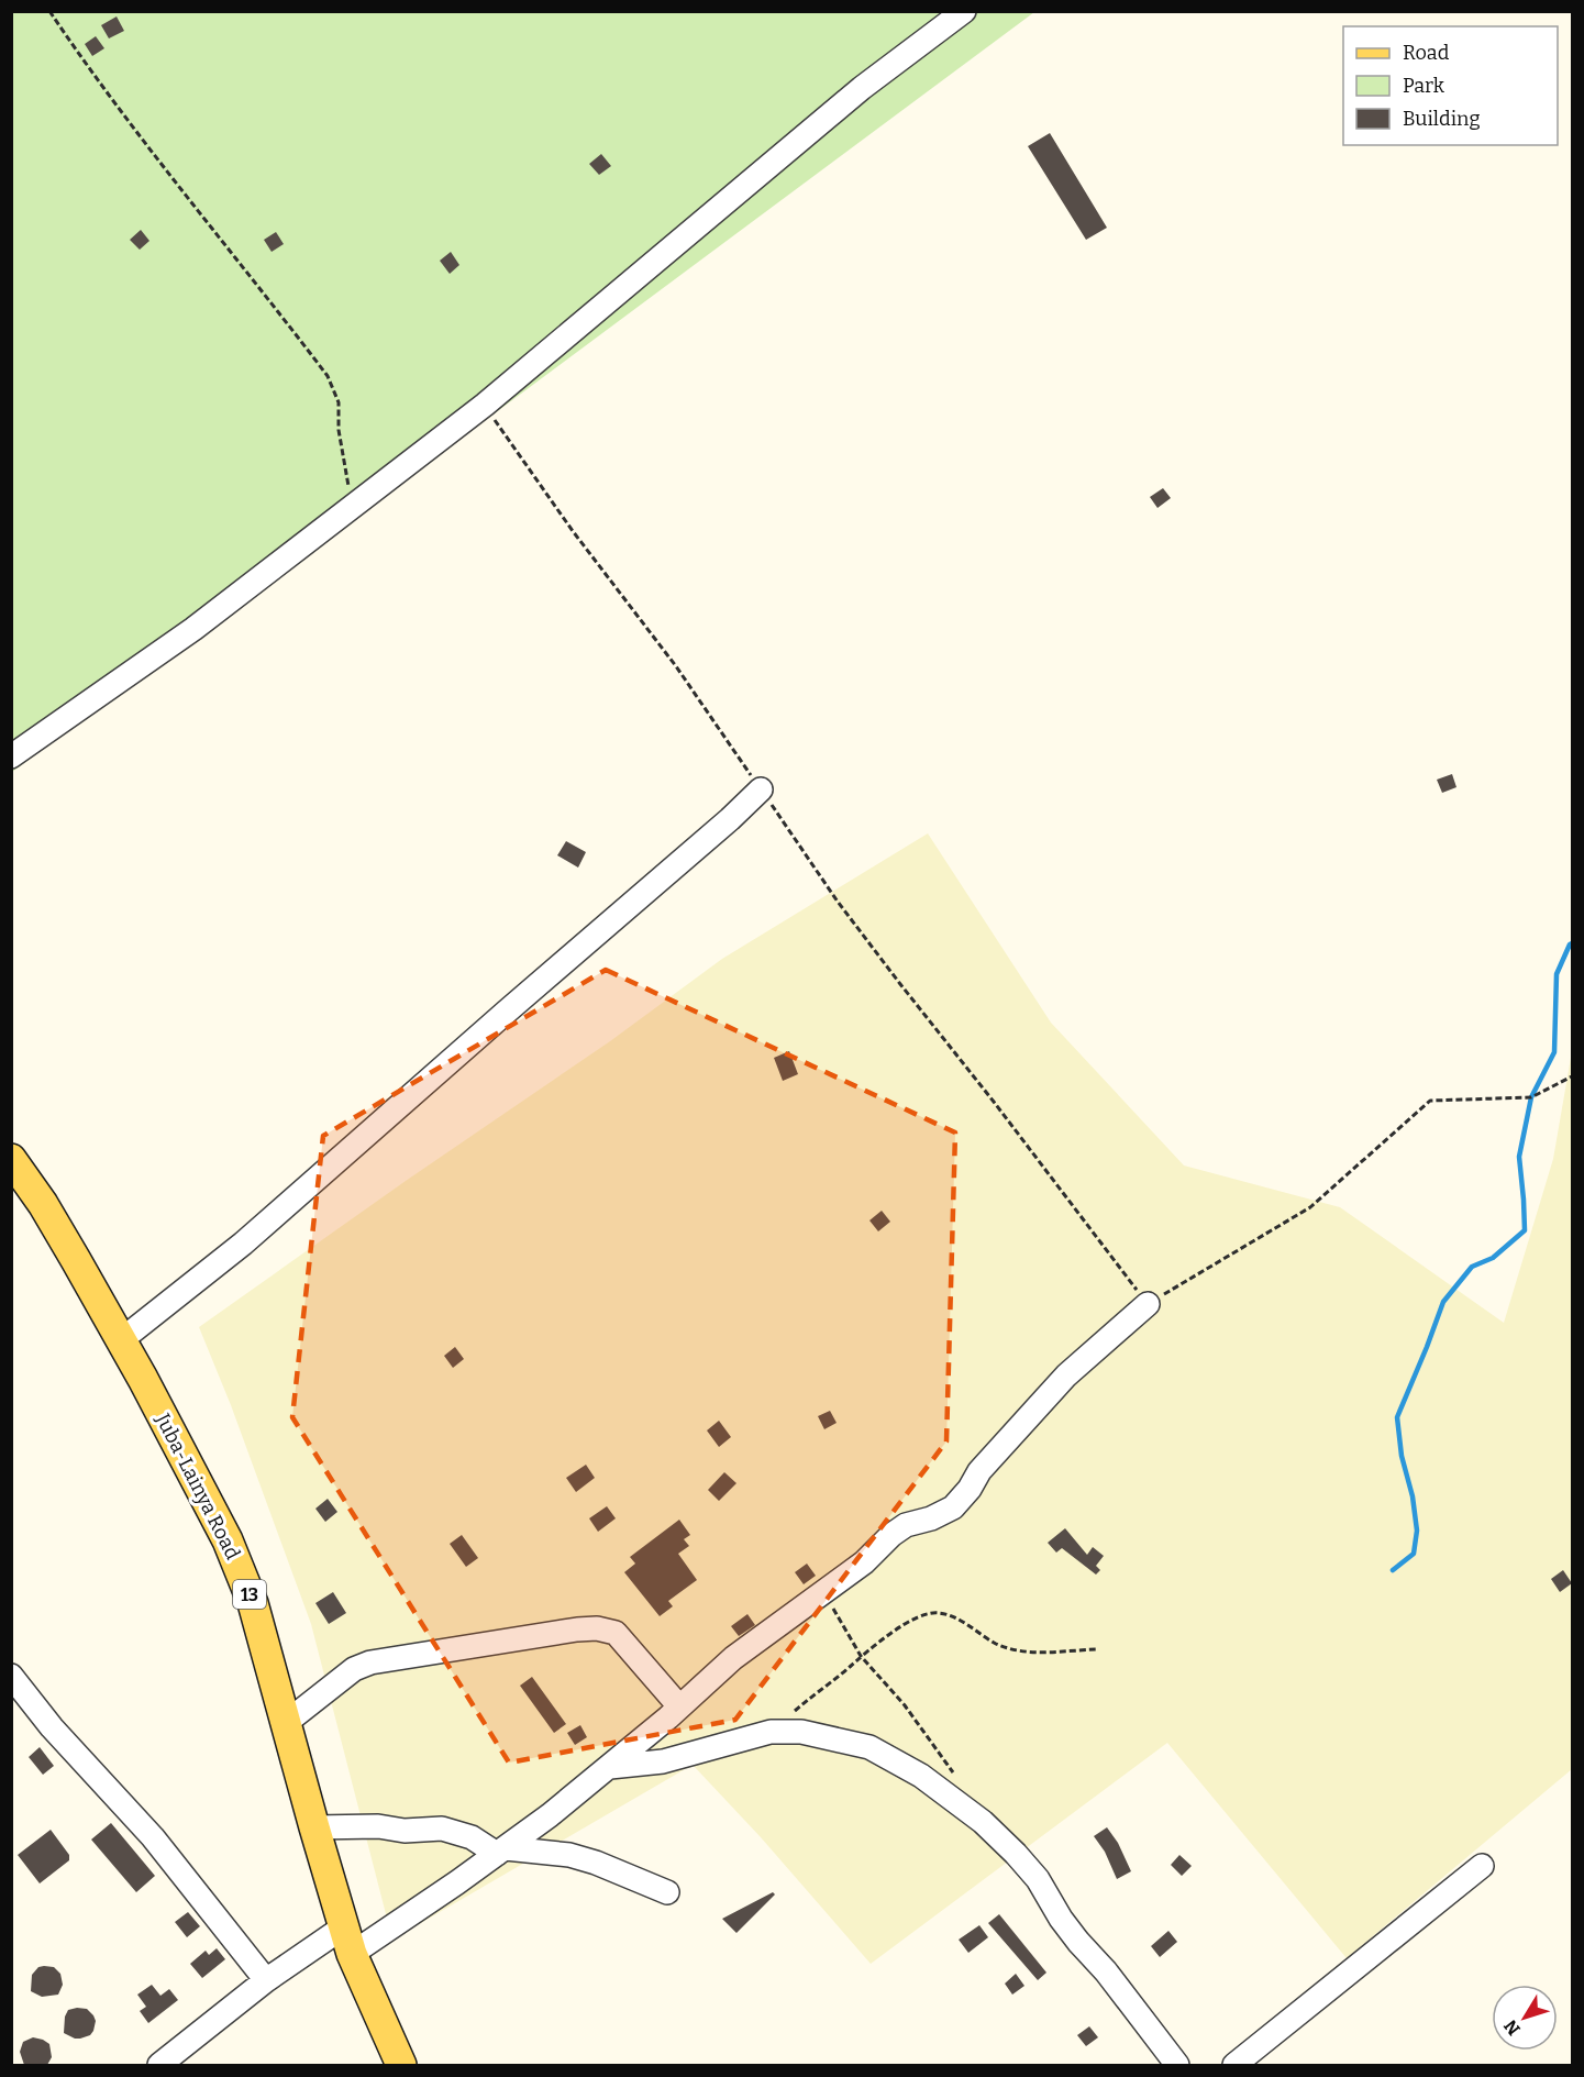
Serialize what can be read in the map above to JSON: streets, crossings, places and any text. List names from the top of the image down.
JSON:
{
  "streets": {
    "main road": ["Juba-Lainya Road", "13"]
  },
  "legend": ["Road", "Park", "Building"],
  "north": "bottom left"
}
